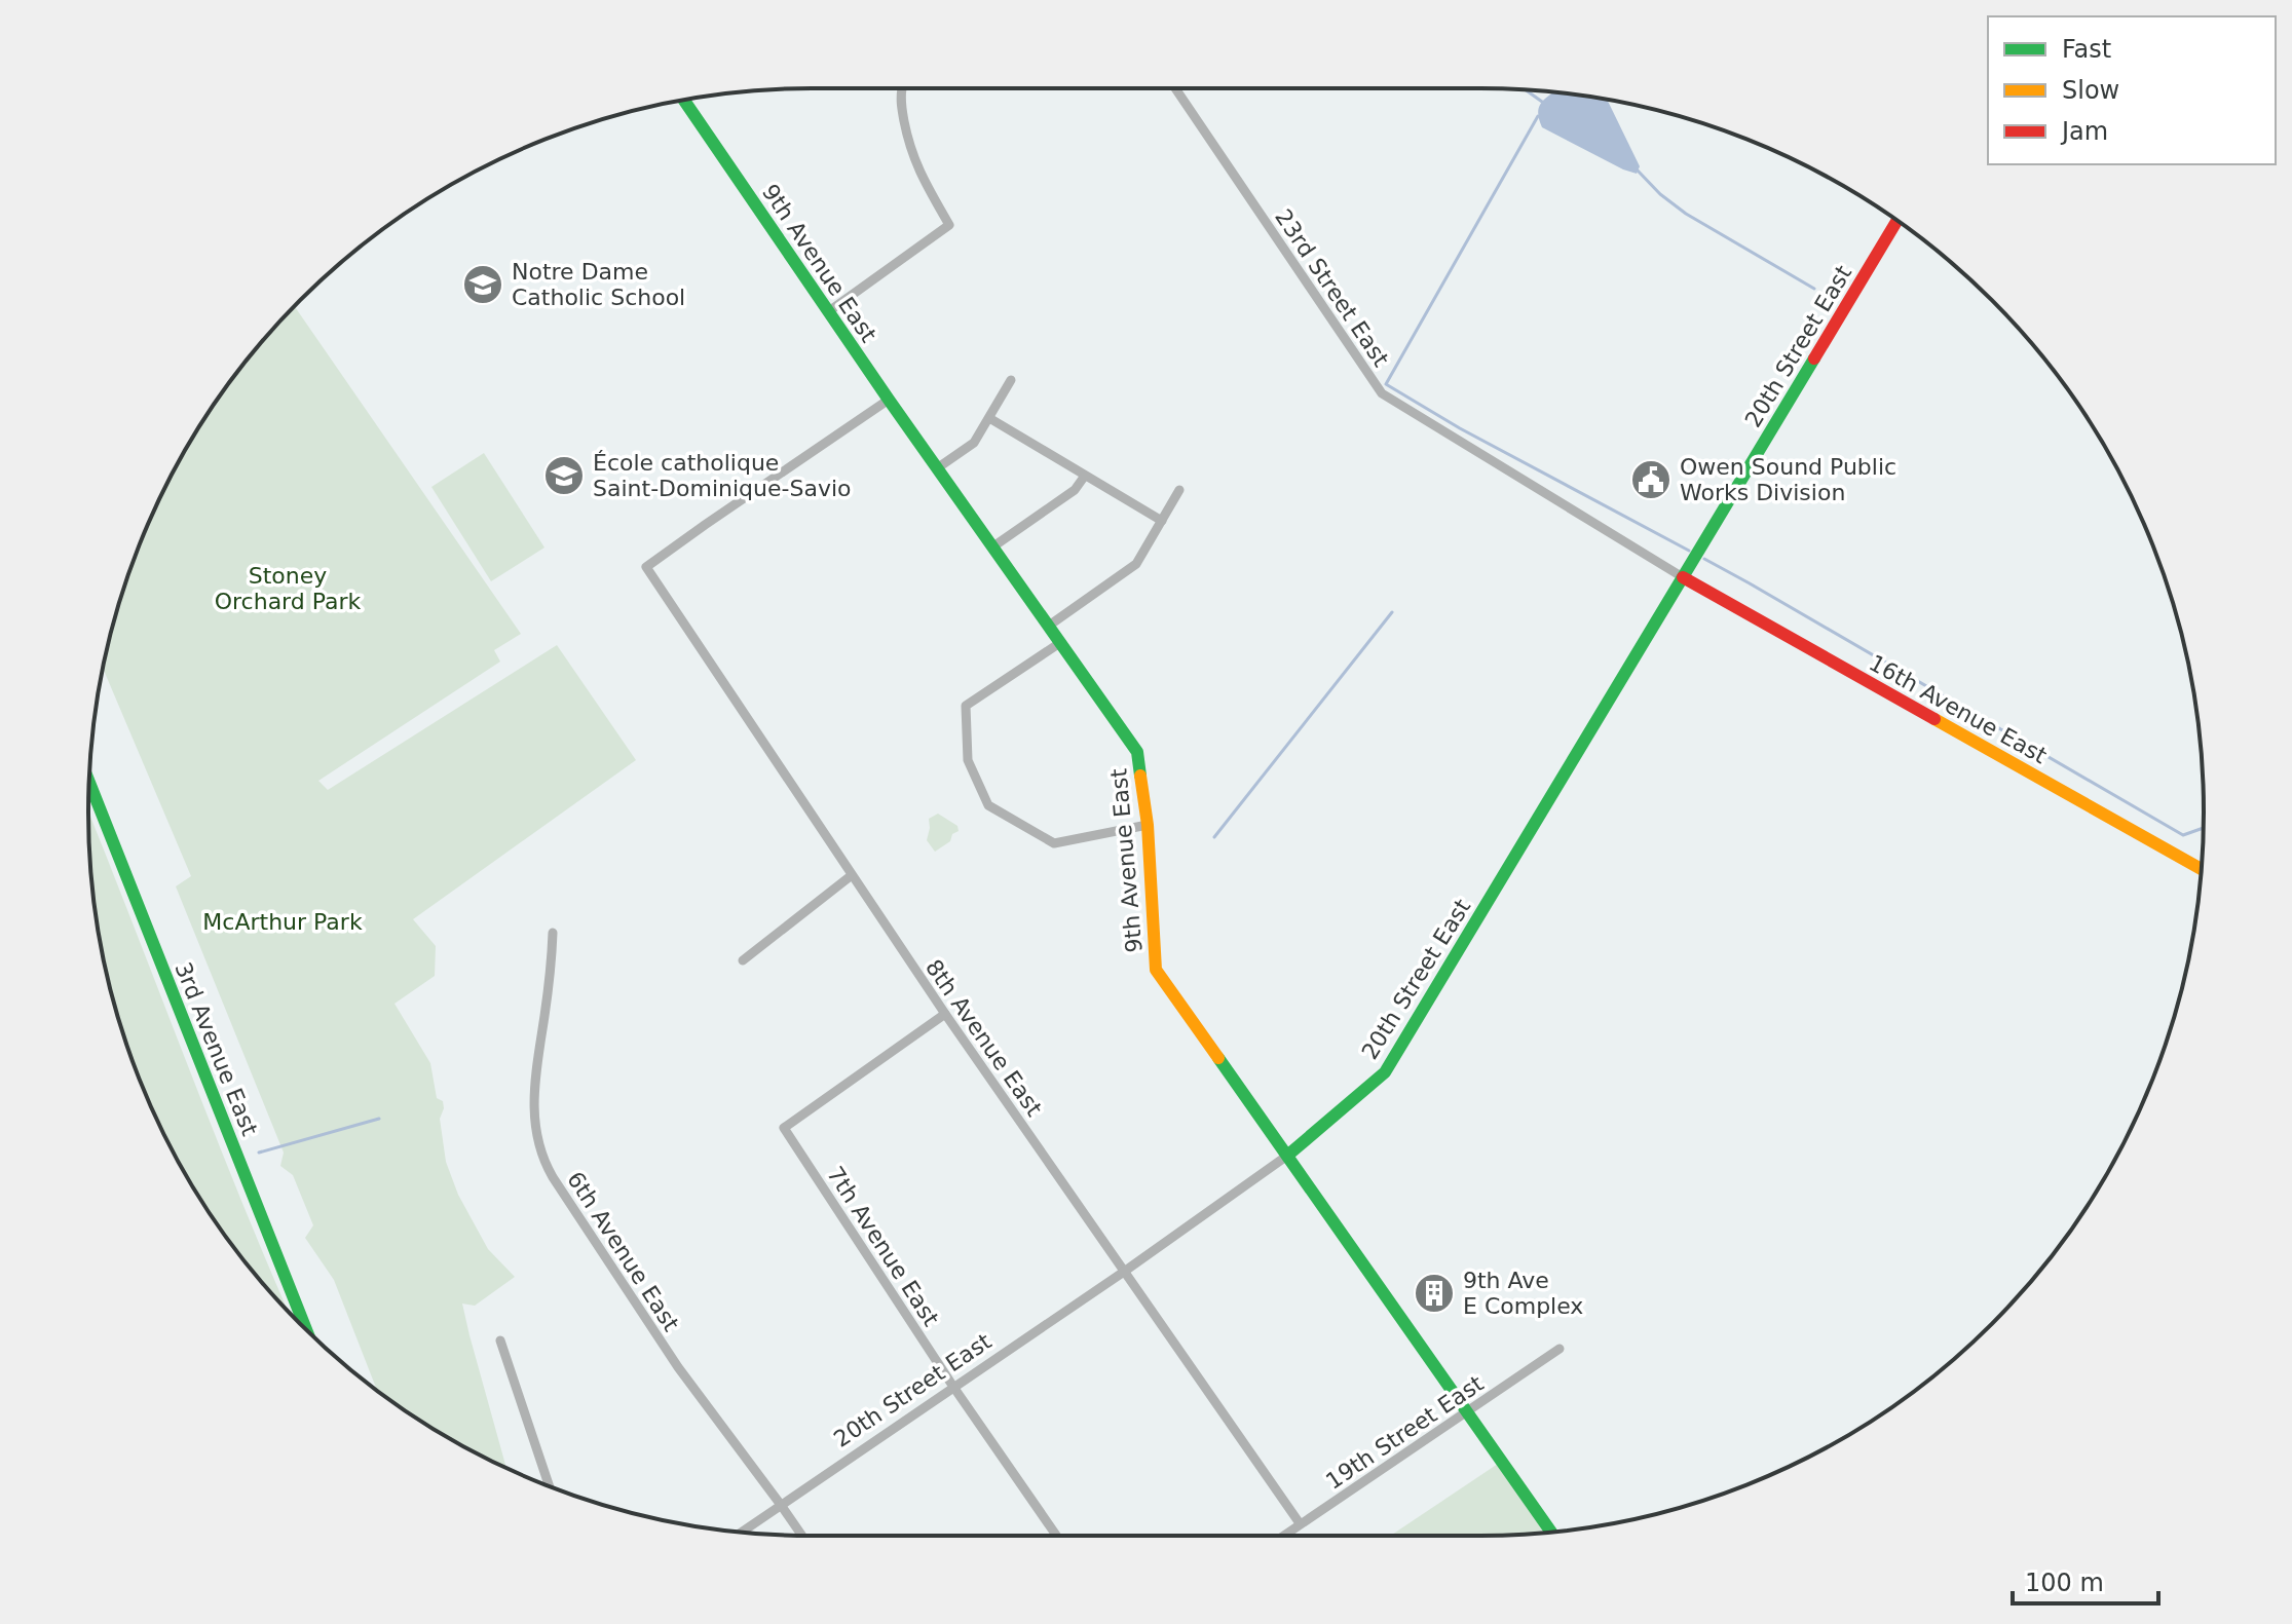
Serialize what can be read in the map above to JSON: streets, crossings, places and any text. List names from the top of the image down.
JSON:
{
  "streets": {
    "street": [
      "9th Avenue East",
      "23rd Street East",
      "20th Street East",
      "16th Avenue East",
      "8th Avenue East",
      "3rd Avenue East",
      "7th Avenue East",
      "6th Avenue East",
      "19th Street East"
    ]
  },
  "crossings": [
    ["9th Avenue East", "20th Street East"],
    ["9th Avenue East", "8th Avenue East"],
    ["9th Avenue East", "19th Street East"],
    ["23rd Street East", "20th Street East"],
    ["23rd Street East", "16th Avenue East"],
    ["20th Street East", "16th Avenue East"],
    ["20th Street East", "8th Avenue East"],
    ["20th Street East", "7th Avenue East"],
    ["20th Street East", "6th Avenue East"],
    ["8th Avenue East", "7th Avenue East"],
    ["8th Avenue East", "19th Street East"]
  ],
  "parks": ["Stoney Orchard Park", "McArthur Park"],
  "places": {
    "school or university": ["Notre Dame Catholic School", "École catholique Saint-Dominique-Savio"],
    "public building": ["Owen Sound Public Works Division"],
    "building": ["9th Ave E Complex"]
  },
  "legend": ["Fast", "Slow", "Jam"],
  "scale_bar": "100 m"
}
